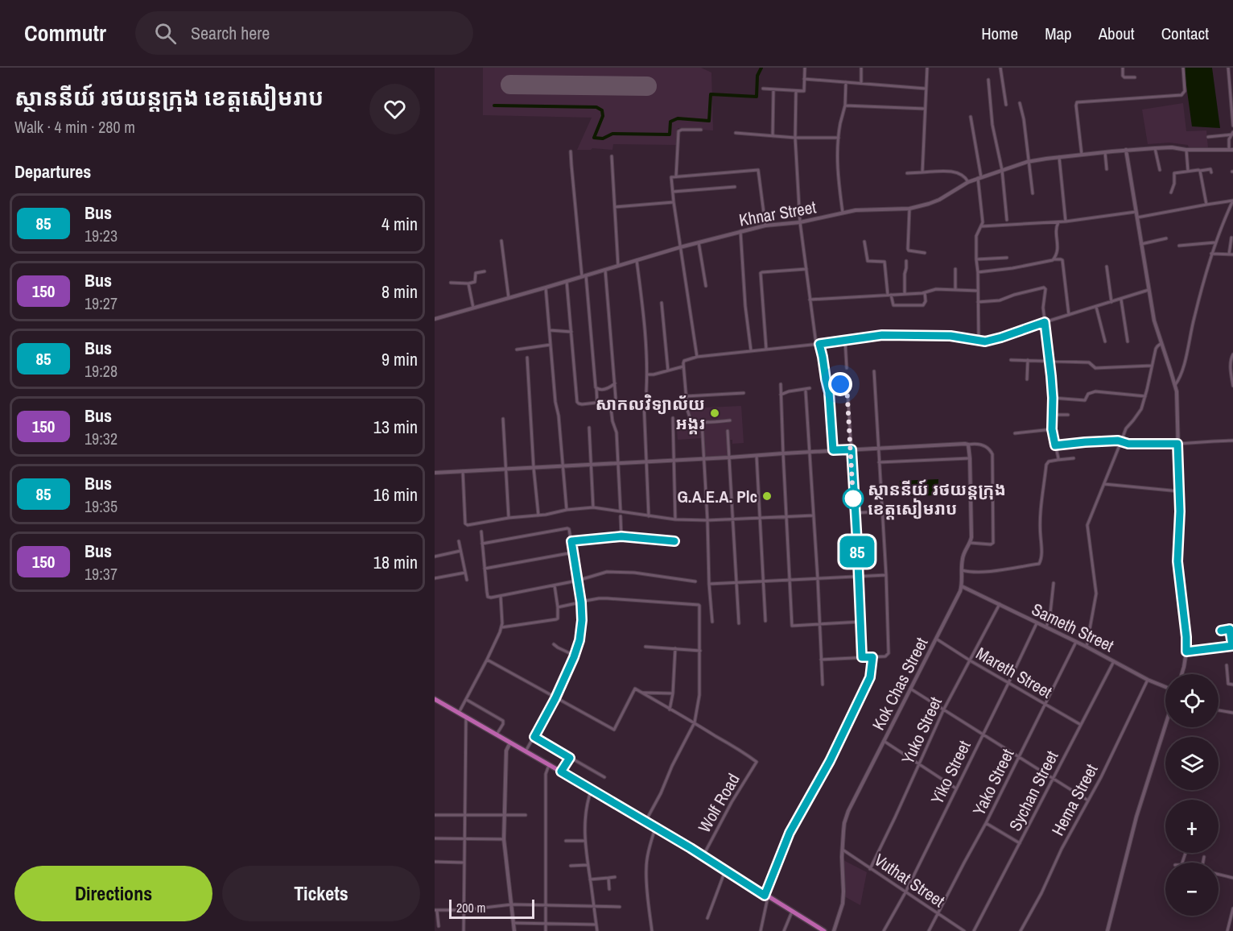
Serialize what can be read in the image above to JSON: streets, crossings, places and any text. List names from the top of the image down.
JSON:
{
  "streets": {
    "street": [
      "Khnar Street",
      "Sameth Street",
      "Mareth Street",
      "Kok Chas Street",
      "Yuko Street",
      "Yiko Street",
      "Yako Street",
      "Sychan Street",
      "Hema Street",
      "Wolf Road",
      "Vuthat Street"
    ]
  },
  "crossings": [
    ["Sameth Street", "Kok Chas Street"],
    ["Sameth Street", "Yuko Street"],
    ["Sameth Street", "Yiko Street"],
    ["Sameth Street", "Yako Street"],
    ["Sameth Street", "Sychan Street"],
    ["Sameth Street", "Hema Street"],
    ["Mareth Street", "Kok Chas Street"],
    ["Mareth Street", "Yuko Street"],
    ["Mareth Street", "Yiko Street"],
    ["Mareth Street", "Yako Street"],
    ["Mareth Street", "Sychan Street"],
    ["Kok Chas Street", "Vuthat Street"],
    ["Yuko Street", "Vuthat Street"],
    ["Yiko Street", "Vuthat Street"],
    ["Yako Street", "Vuthat Street"]
  ],
  "places": ["សាកលវិទ្យាល័យ អង្គរ", "G.A.E.A. Plc", "ស្ថាននីយ៍ រថយន្តក្រុង ខេត្តសៀមរាប"],
  "lines": ["bus line 85"],
  "scale_bar": "200 m",
  "page": {
    "header": "Commutr",
    "search": "Search here",
    "nav": [
      "Home",
      "Map",
      "About",
      "Contact"
    ],
    "heading": [
      ["ស្ថាននីយ៍ រថយន្តក្រុង ខេត្តសៀមរាប", "Walk · 4 min · 280 m"],
      "Departures"
    ],
    "on_map": "85",
    "list": [
      {
        "mark": "85",
        "name": "Bus",
        "note": "19:23",
        "value": "4 min"
      },
      {
        "mark": "150",
        "name": "Bus",
        "note": "19:27",
        "value": "8 min"
      },
      {
        "mark": "85",
        "name": "Bus",
        "note": "19:28",
        "value": "9 min"
      },
      {
        "mark": "150",
        "name": "Bus",
        "note": "19:32",
        "value": "13 min"
      },
      {
        "mark": "85",
        "name": "Bus",
        "note": "19:35",
        "value": "16 min"
      },
      {
        "mark": "150",
        "name": "Bus",
        "note": "19:37",
        "value": "18 min"
      }
    ],
    "map_buttons": ["+", "−"],
    "buttons": ["Directions", "Tickets"],
    "scale": "200 m"
  }
}
